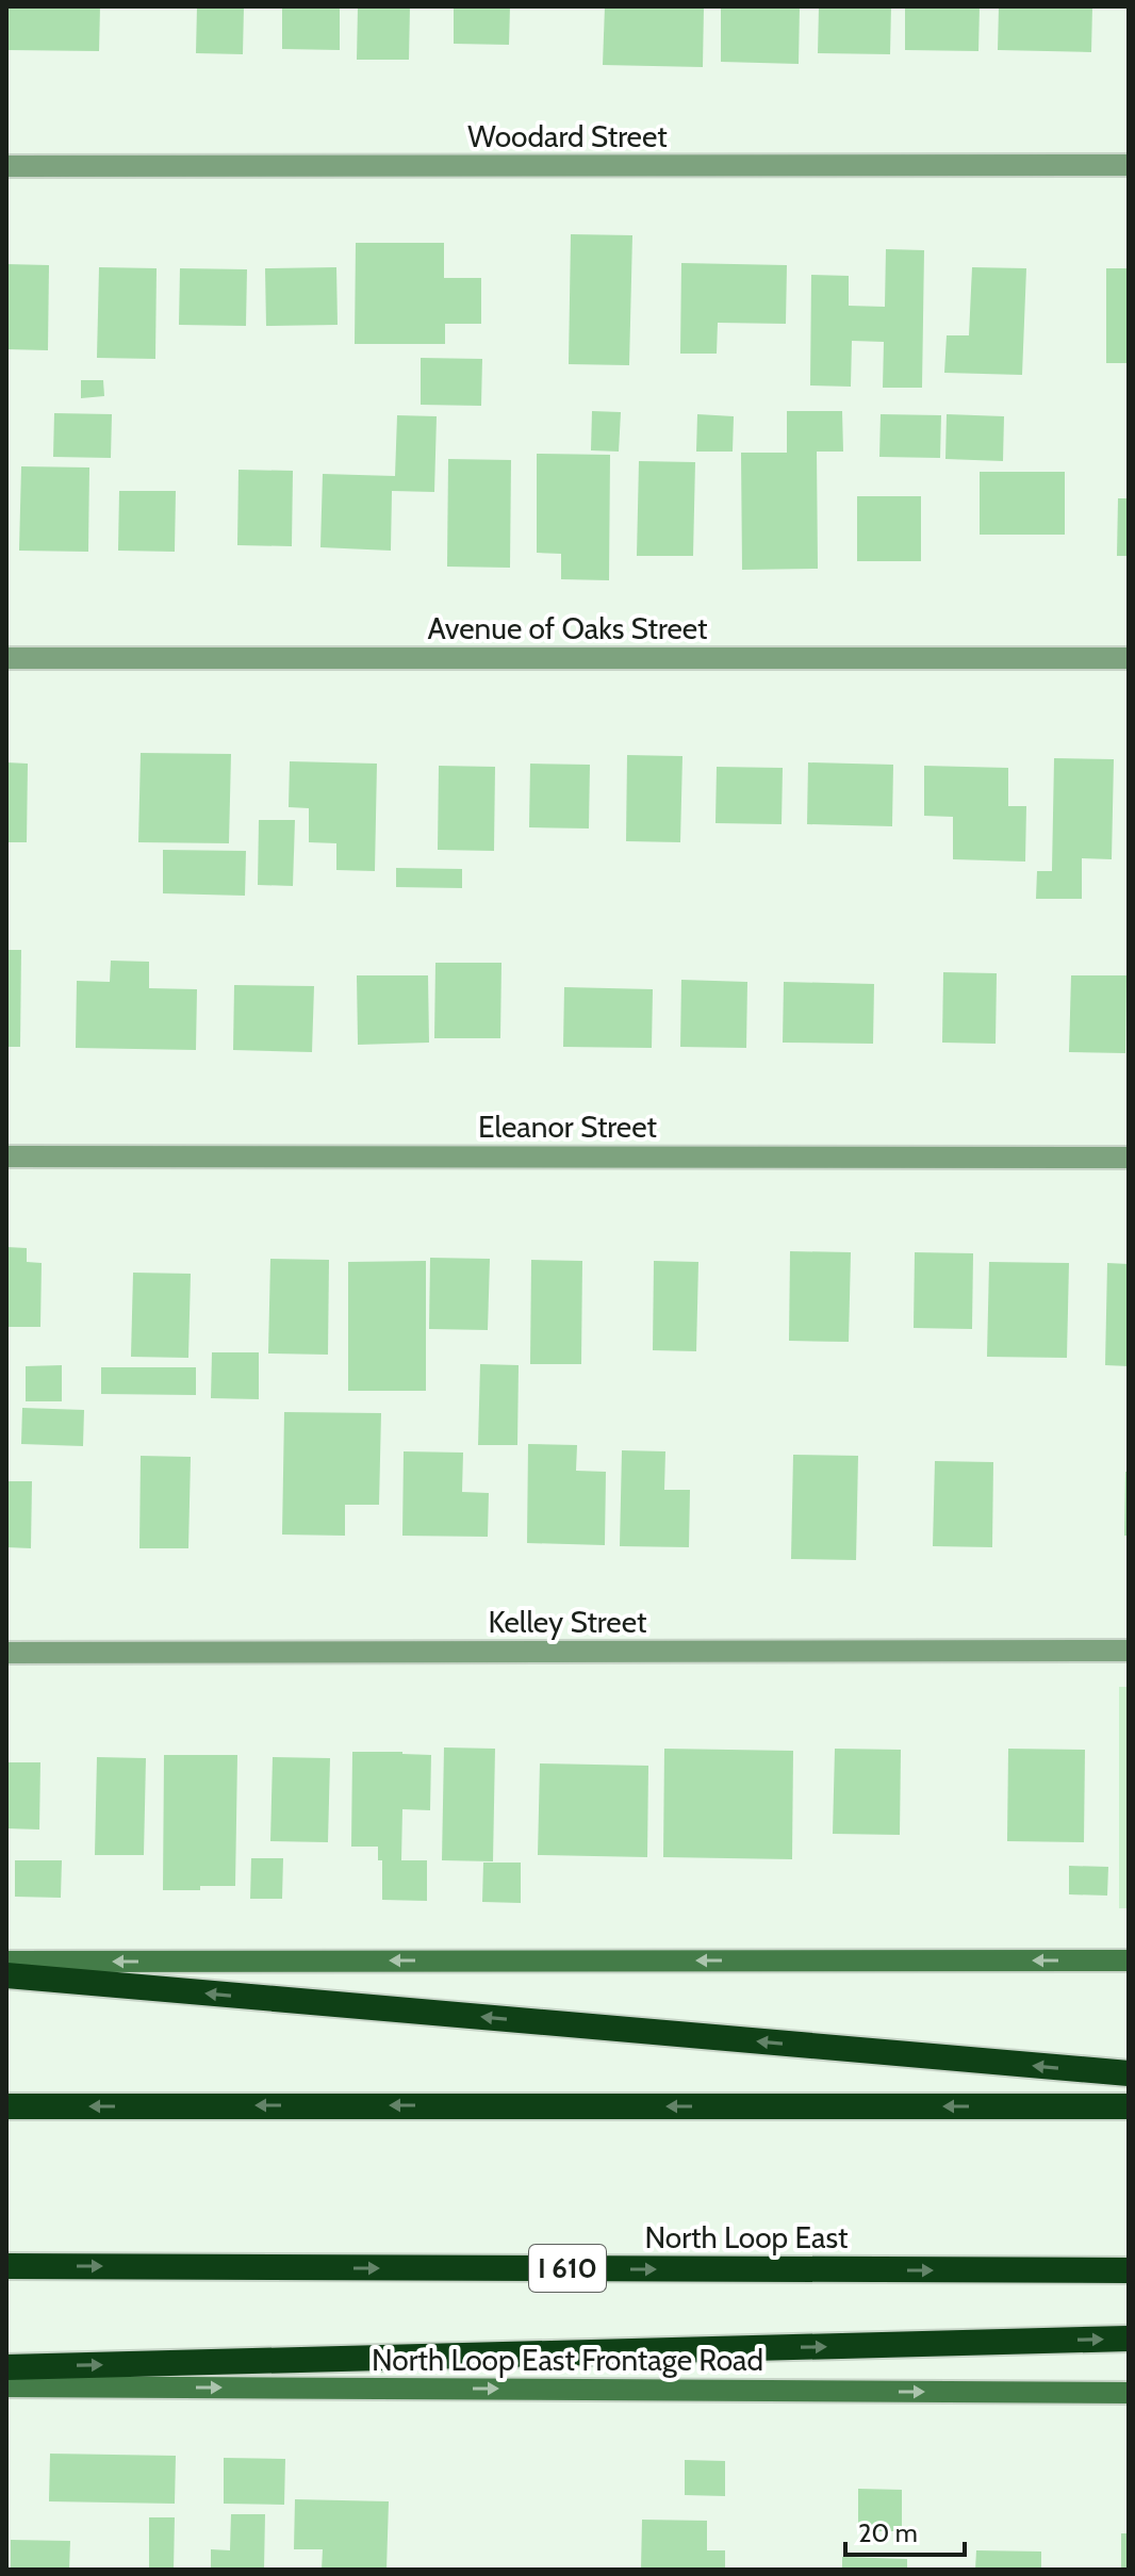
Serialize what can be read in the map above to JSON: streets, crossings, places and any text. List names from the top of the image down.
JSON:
{
  "streets": {
    "highway": ["North Loop East", "I 610"],
    "main road": ["North Loop East Frontage Road"],
    "street": [
      "Woodard Street",
      "Avenue of Oaks Street",
      "Eleanor Street",
      "Kelley Street"
    ]
  },
  "one_way": ["North Loop East Frontage Road"],
  "scale_bar": "20 m"
}
